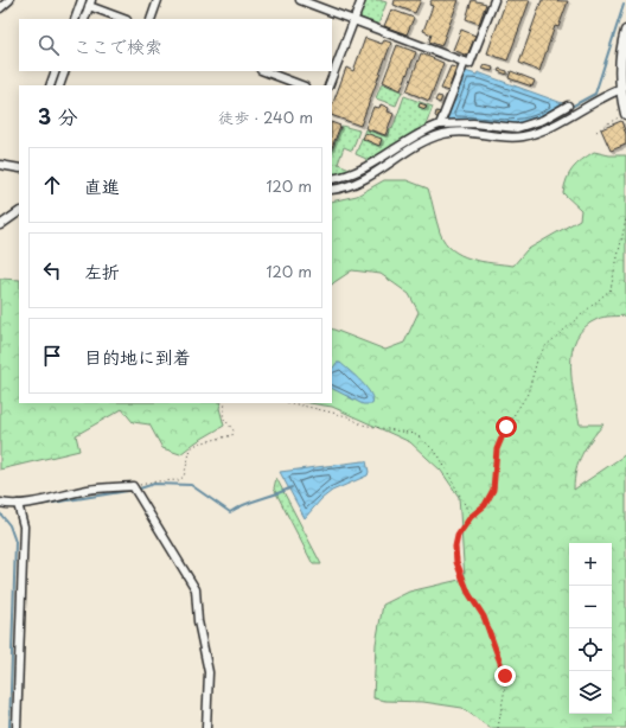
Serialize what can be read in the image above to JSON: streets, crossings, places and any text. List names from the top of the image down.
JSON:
{
  "page": {
    "search": "ここで検索",
    "heading": ["3 分", "徒歩 · 240 m"],
    "list": [
      ["直進", "120 m"],
      ["左折", "120 m"],
      "目的地に到着"
    ],
    "map_buttons": ["+", "−"]
  }
}
